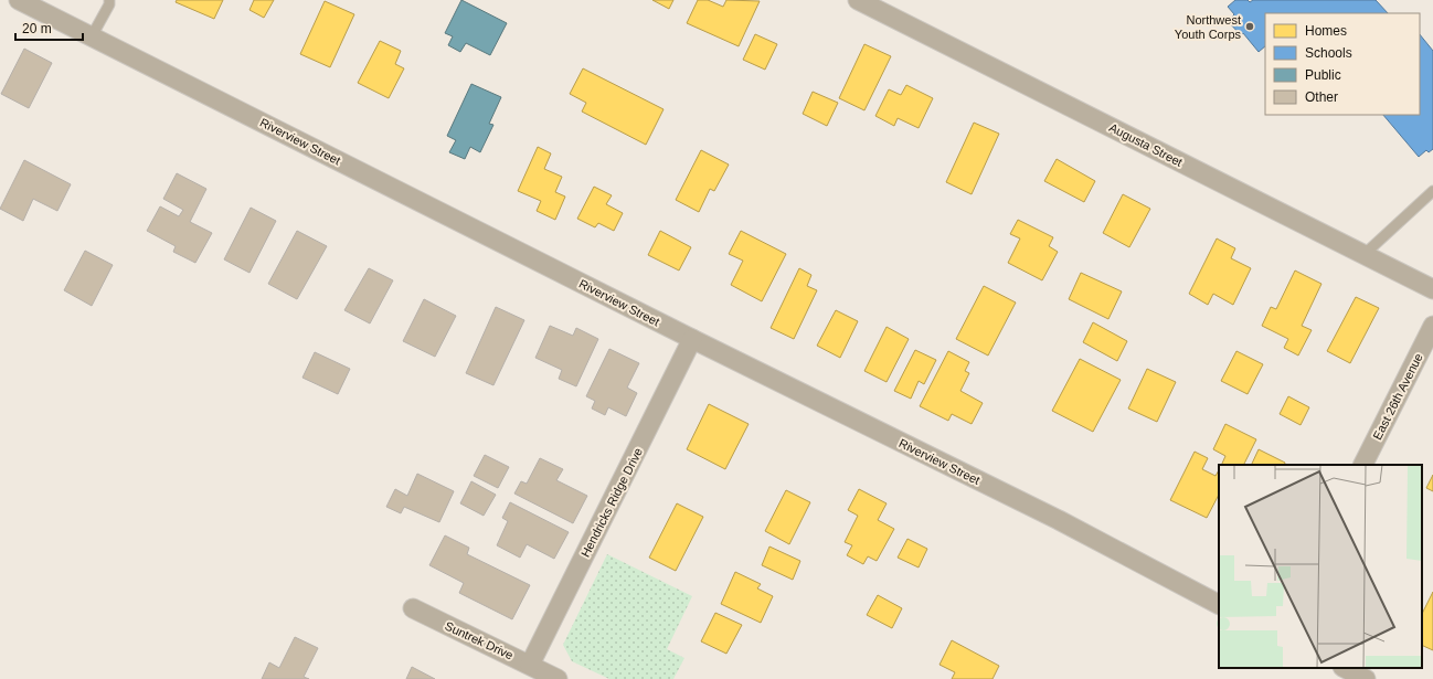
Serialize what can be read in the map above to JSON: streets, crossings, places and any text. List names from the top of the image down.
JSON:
{
  "streets": {
    "street": [
      "Riverview Street",
      "Augusta Street",
      "East 26th Avenue",
      "Hendricks Ridge Drive",
      "Suntrek Drive"
    ]
  },
  "crossings": [
    ["Riverview Street", "Hendricks Ridge Drive"],
    ["Hendricks Ridge Drive", "Suntrek Drive"]
  ],
  "places": ["Northwest Youth Corps"],
  "legend": [
    "Homes",
    "Schools",
    "Public",
    "Other"
  ],
  "scale_bar": "20 m"
}
